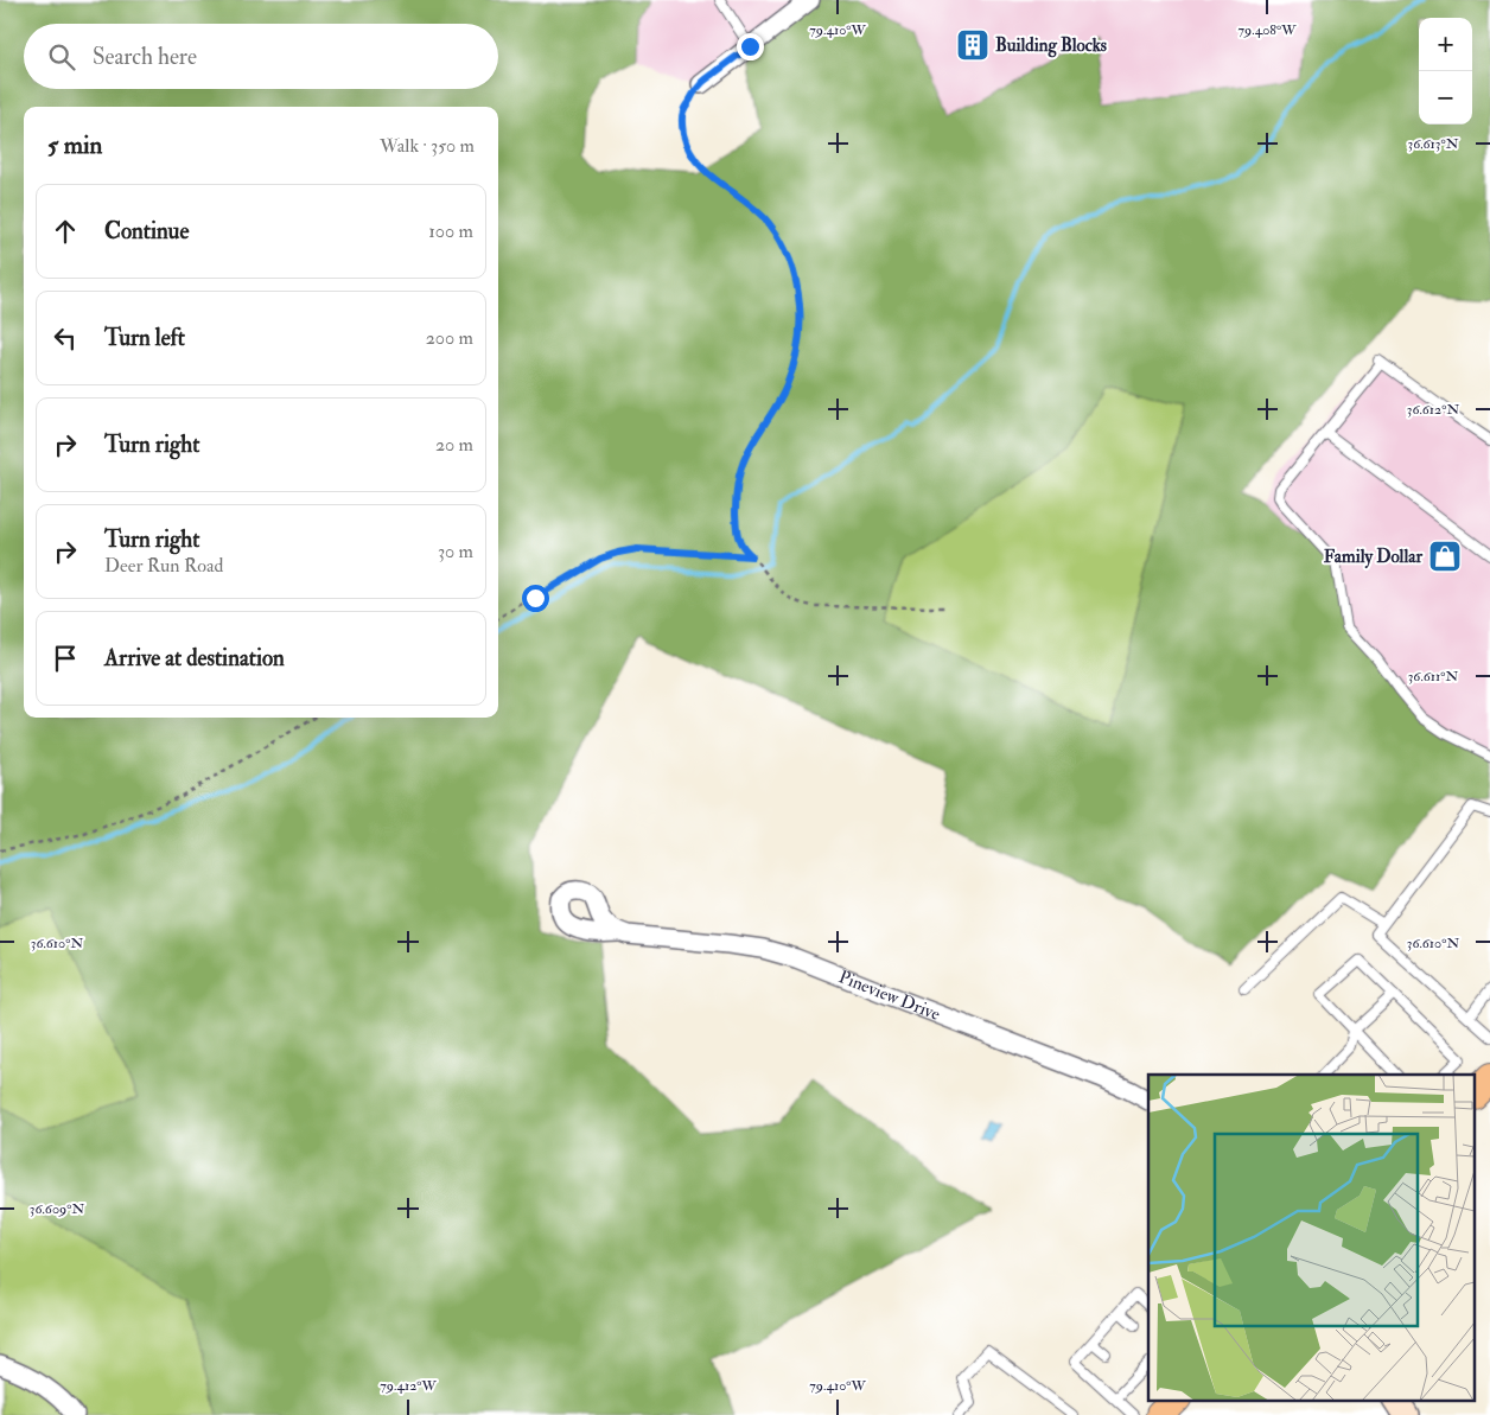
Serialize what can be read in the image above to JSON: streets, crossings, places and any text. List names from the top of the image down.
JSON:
{
  "streets": {
    "street": ["Pineview Drive"]
  },
  "places": {
    "building": ["Building Blocks"],
    "shop": ["Family Dollar"]
  },
  "page": {
    "map_buttons": ["+", "−"],
    "search": "Search here",
    "heading": ["5 min", "Walk · 350 m"],
    "list": [
      ["Continue", "100 m"],
      ["Turn left", "200 m"],
      ["Turn right", "20 m"],
      ["Turn right", "Deer Run Road", "30 m"],
      "Arrive at destination"
    ]
  },
  "coordinates": [
    "79.410°W",
    "79.408°W",
    "36.613°N",
    "36.612°N",
    "36.611°N",
    "36.610°N",
    "36.609°N",
    "79.412°W"
  ]
}
